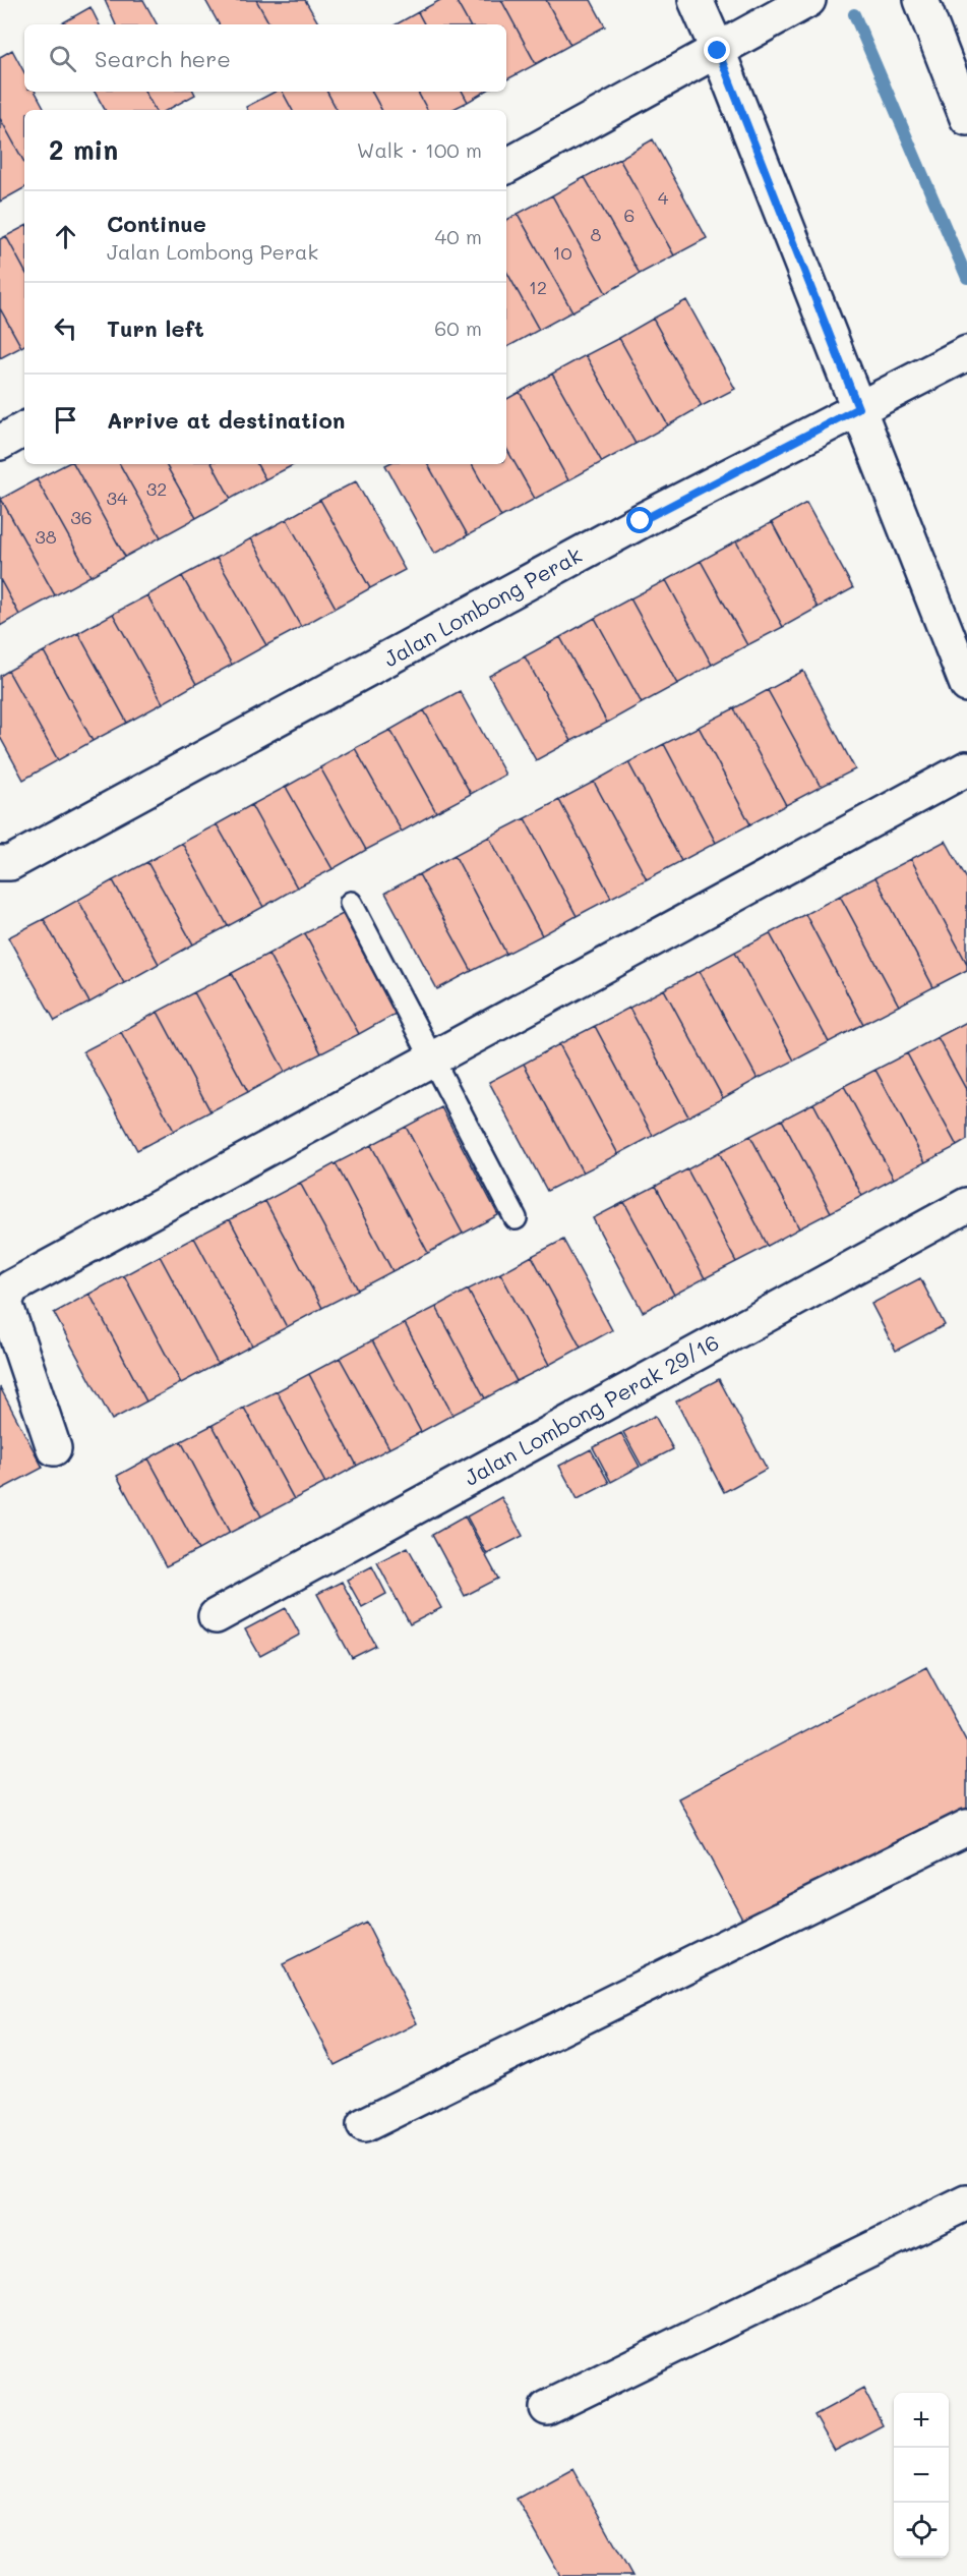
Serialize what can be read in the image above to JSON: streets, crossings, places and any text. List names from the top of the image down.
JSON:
{
  "streets": {
    "street": ["Jalan Lombong Perak", "Jalan Lombong Perak 29/16"]
  },
  "house_numbers": [
    "4",
    "6",
    "8",
    "10",
    "12",
    "32",
    "34",
    "36",
    "38"
  ],
  "page": {
    "search": "Search here",
    "heading": ["2 min", "Walk · 100 m"],
    "list": [
      ["Continue", "Jalan Lombong Perak", "40 m"],
      ["Turn left", "60 m"],
      "Arrive at destination"
    ],
    "map_buttons": ["+", "−"]
  }
}
